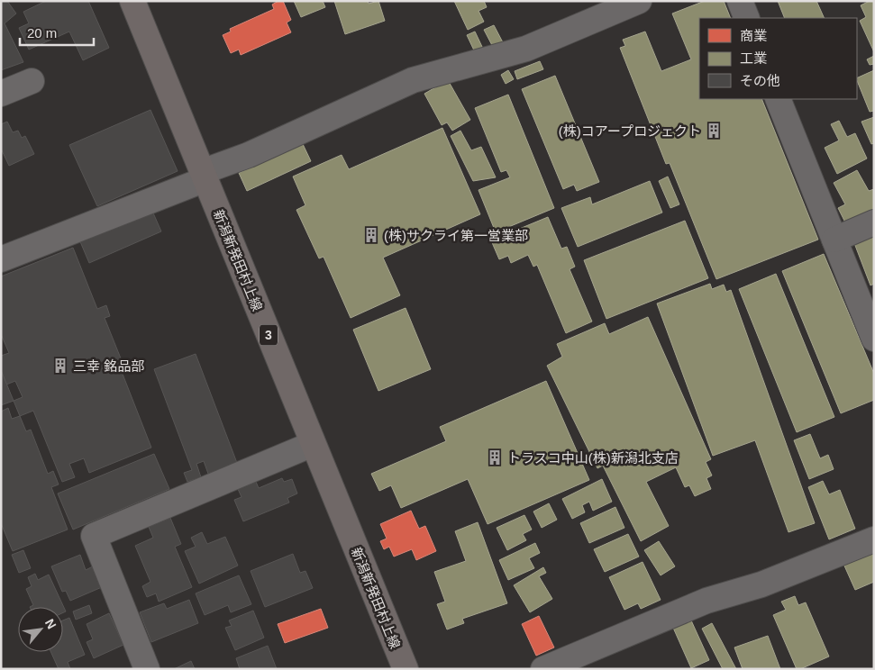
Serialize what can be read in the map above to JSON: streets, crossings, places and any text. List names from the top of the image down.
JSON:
{
  "streets": {
    "main road": ["新潟新発田村上線", "3"]
  },
  "places": {
    "building": [
      "(株)コアープロジェクト",
      "(株)サクライ第一営業部",
      "三幸 銘品部",
      "トラスコ中山(株)新潟北支店"
    ]
  },
  "legend": ["商業", "工業", "その他"],
  "scale_bar": "20 m",
  "north": "top right"
}
